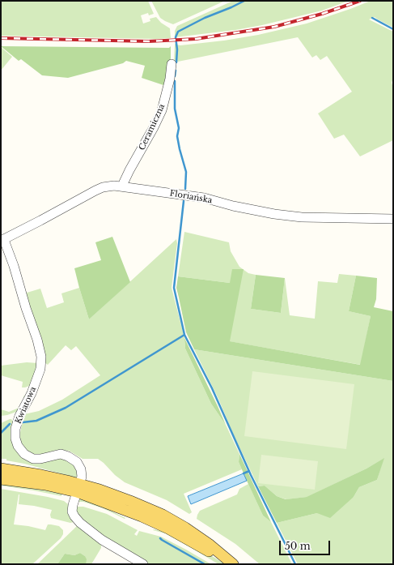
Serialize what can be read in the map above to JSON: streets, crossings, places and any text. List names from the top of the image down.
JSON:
{
  "streets": {
    "street": ["Ceramiczna", "Floriańska", "Kwiatowa"]
  },
  "crossings": [
    ["Ceramiczna", "Floriańska"],
    ["Floriańska", "Kwiatowa"]
  ],
  "scale_bar": "50 m"
}
